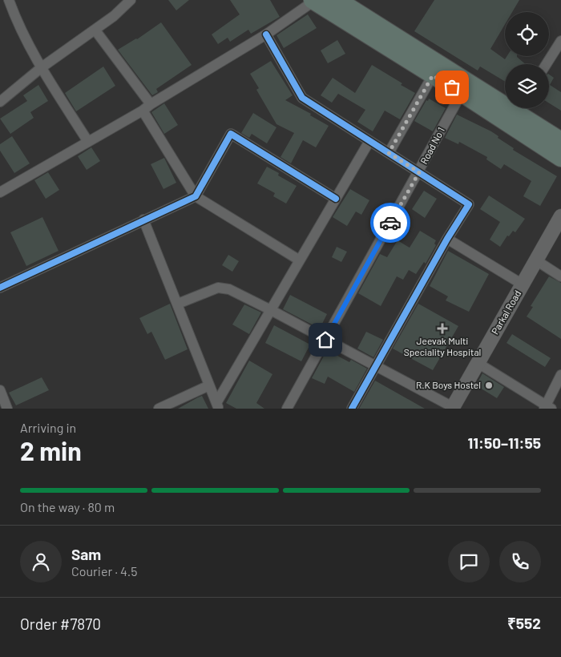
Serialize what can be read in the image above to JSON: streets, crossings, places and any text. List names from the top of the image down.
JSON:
{
  "streets": {
    "street": ["Road No 1", "Parkal Road"]
  },
  "places": {
    "health": ["Jeevak Multi Speciality Hospital"],
    "other": ["R.K Boys Hostel"]
  },
  "page": {
    "heading": ["2 min", "Arriving in", "11:50–11:55"],
    "panel": [
      "Sam",
      "Courier · 4.5",
      "Order #7870",
      "₹552"
    ],
    "bar": "On the way · 80 m"
  }
}
